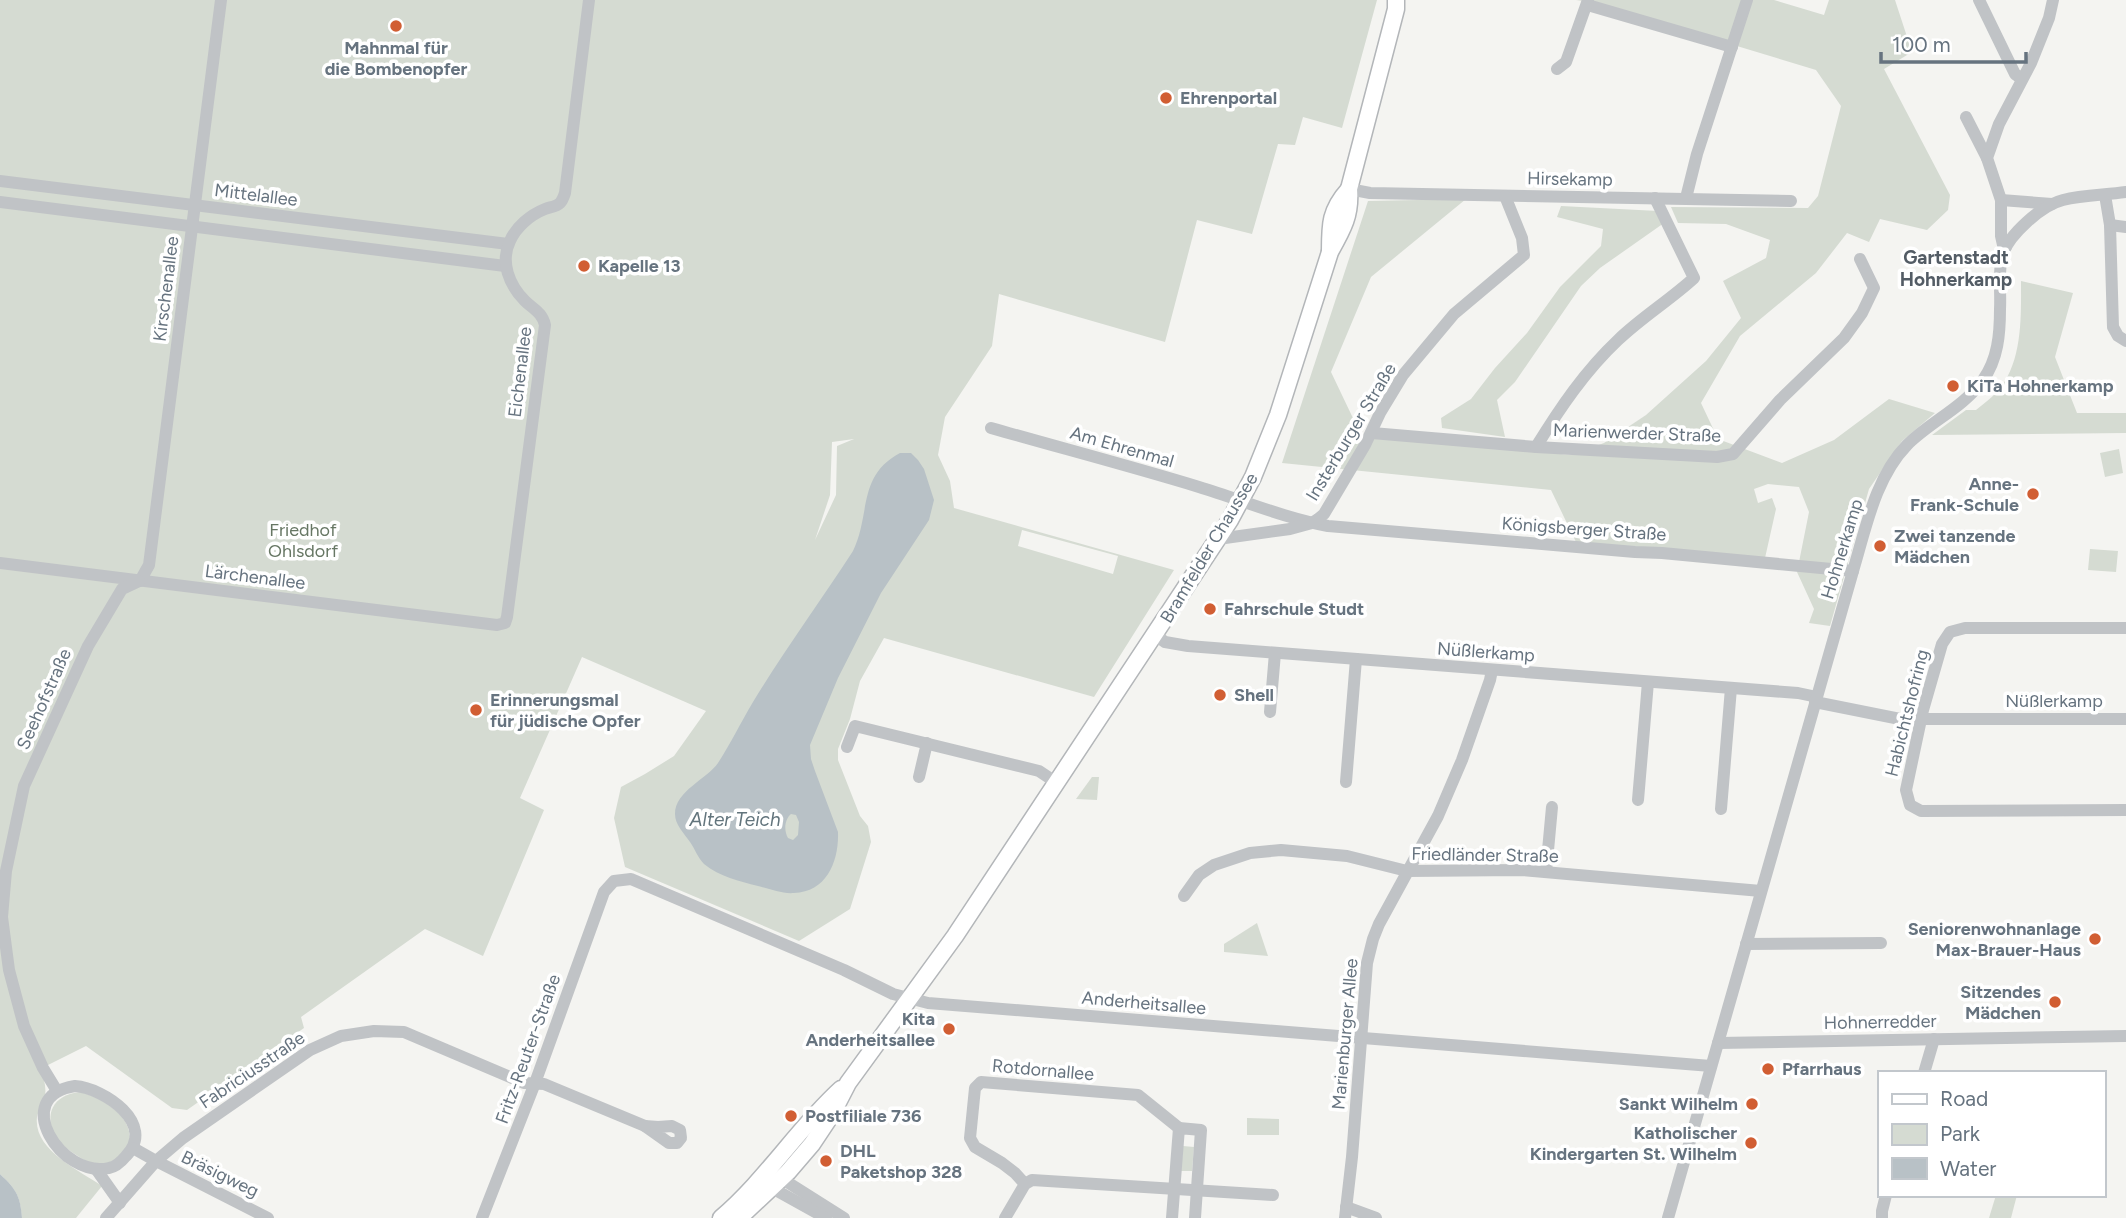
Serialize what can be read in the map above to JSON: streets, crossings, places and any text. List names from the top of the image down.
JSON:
{
  "streets": {
    "main road": ["Bramfelder Chaussee"],
    "street": [
      "Hirsekamp",
      "Mittelallee",
      "Kirschenallee",
      "Eichenallee",
      "Insterburger Straße",
      "Marienwerder Straße",
      "Am Ehrenmal",
      "Königsberger Straße",
      "Hohnerkamp",
      "Lärchenallee",
      "Nüßlerkamp",
      "Seehofstraße",
      "Habichtshofring",
      "Friedländer Straße",
      "Anderheitsallee",
      "Hohnerredder",
      "Marienburger Allee",
      "Fritz-Reuter-Straße",
      "Fabriciusstraße",
      "Rotdornallee",
      "Bräsigweg"
    ]
  },
  "crossings": [
    ["Hirsekamp", "Insterburger Straße"],
    ["Hirsekamp", "Bramfelder Chaussee"],
    ["Mittelallee", "Kirschenallee"],
    ["Kirschenallee", "Lärchenallee"],
    ["Kirschenallee", "Seehofstraße"],
    ["Eichenallee", "Lärchenallee"],
    ["Insterburger Straße", "Marienwerder Straße"],
    ["Insterburger Straße", "Königsberger Straße"],
    ["Am Ehrenmal", "Königsberger Straße"],
    ["Am Ehrenmal", "Bramfelder Chaussee"],
    ["Königsberger Straße", "Bramfelder Chaussee"],
    ["Königsberger Straße", "Hohnerkamp"],
    ["Bramfelder Chaussee", "Nüßlerkamp"],
    ["Bramfelder Chaussee", "Anderheitsallee"],
    ["Hohnerkamp", "Nüßlerkamp"],
    ["Hohnerkamp", "Friedländer Straße"],
    ["Hohnerkamp", "Anderheitsallee"],
    ["Hohnerkamp", "Hohnerredder"],
    ["Lärchenallee", "Seehofstraße"],
    ["Nüßlerkamp", "Habichtshofring"],
    ["Nüßlerkamp", "Marienburger Allee"],
    ["Seehofstraße", "Bräsigweg"],
    ["Friedländer Straße", "Marienburger Allee"],
    ["Anderheitsallee", "Marienburger Allee"],
    ["Anderheitsallee", "Fritz-Reuter-Straße"],
    ["Fritz-Reuter-Straße", "Fabriciusstraße"],
    ["Fabriciusstraße", "Bräsigweg"]
  ],
  "districts": ["Gartenstadt Hohnerkamp"],
  "water": ["Alter Teich"],
  "parks": ["Friedhof Ohlsdorf"],
  "places": [
    "Mahnmal für die Bombenopfer",
    "Ehrenportal",
    "Kapelle 13",
    "KiTa Hohnerkamp",
    "Anne- Frank-Schule",
    "Zwei tanzende Mädchen",
    "Fahrschule Studt",
    "Shell",
    "Erinnerungsmal für jüdische Opfer",
    "Seniorenwohnanlage Max-Brauer-Haus",
    "Sitzendes Mädchen",
    "Kita Anderheitsallee",
    "Pfarrhaus",
    "Sankt Wilhelm",
    "Postfiliale 736",
    "Katholischer Kindergarten St. Wilhelm",
    "DHL Paketshop 328"
  ],
  "legend": ["Road", "Park", "Water"],
  "scale_bar": "100 m"
}
